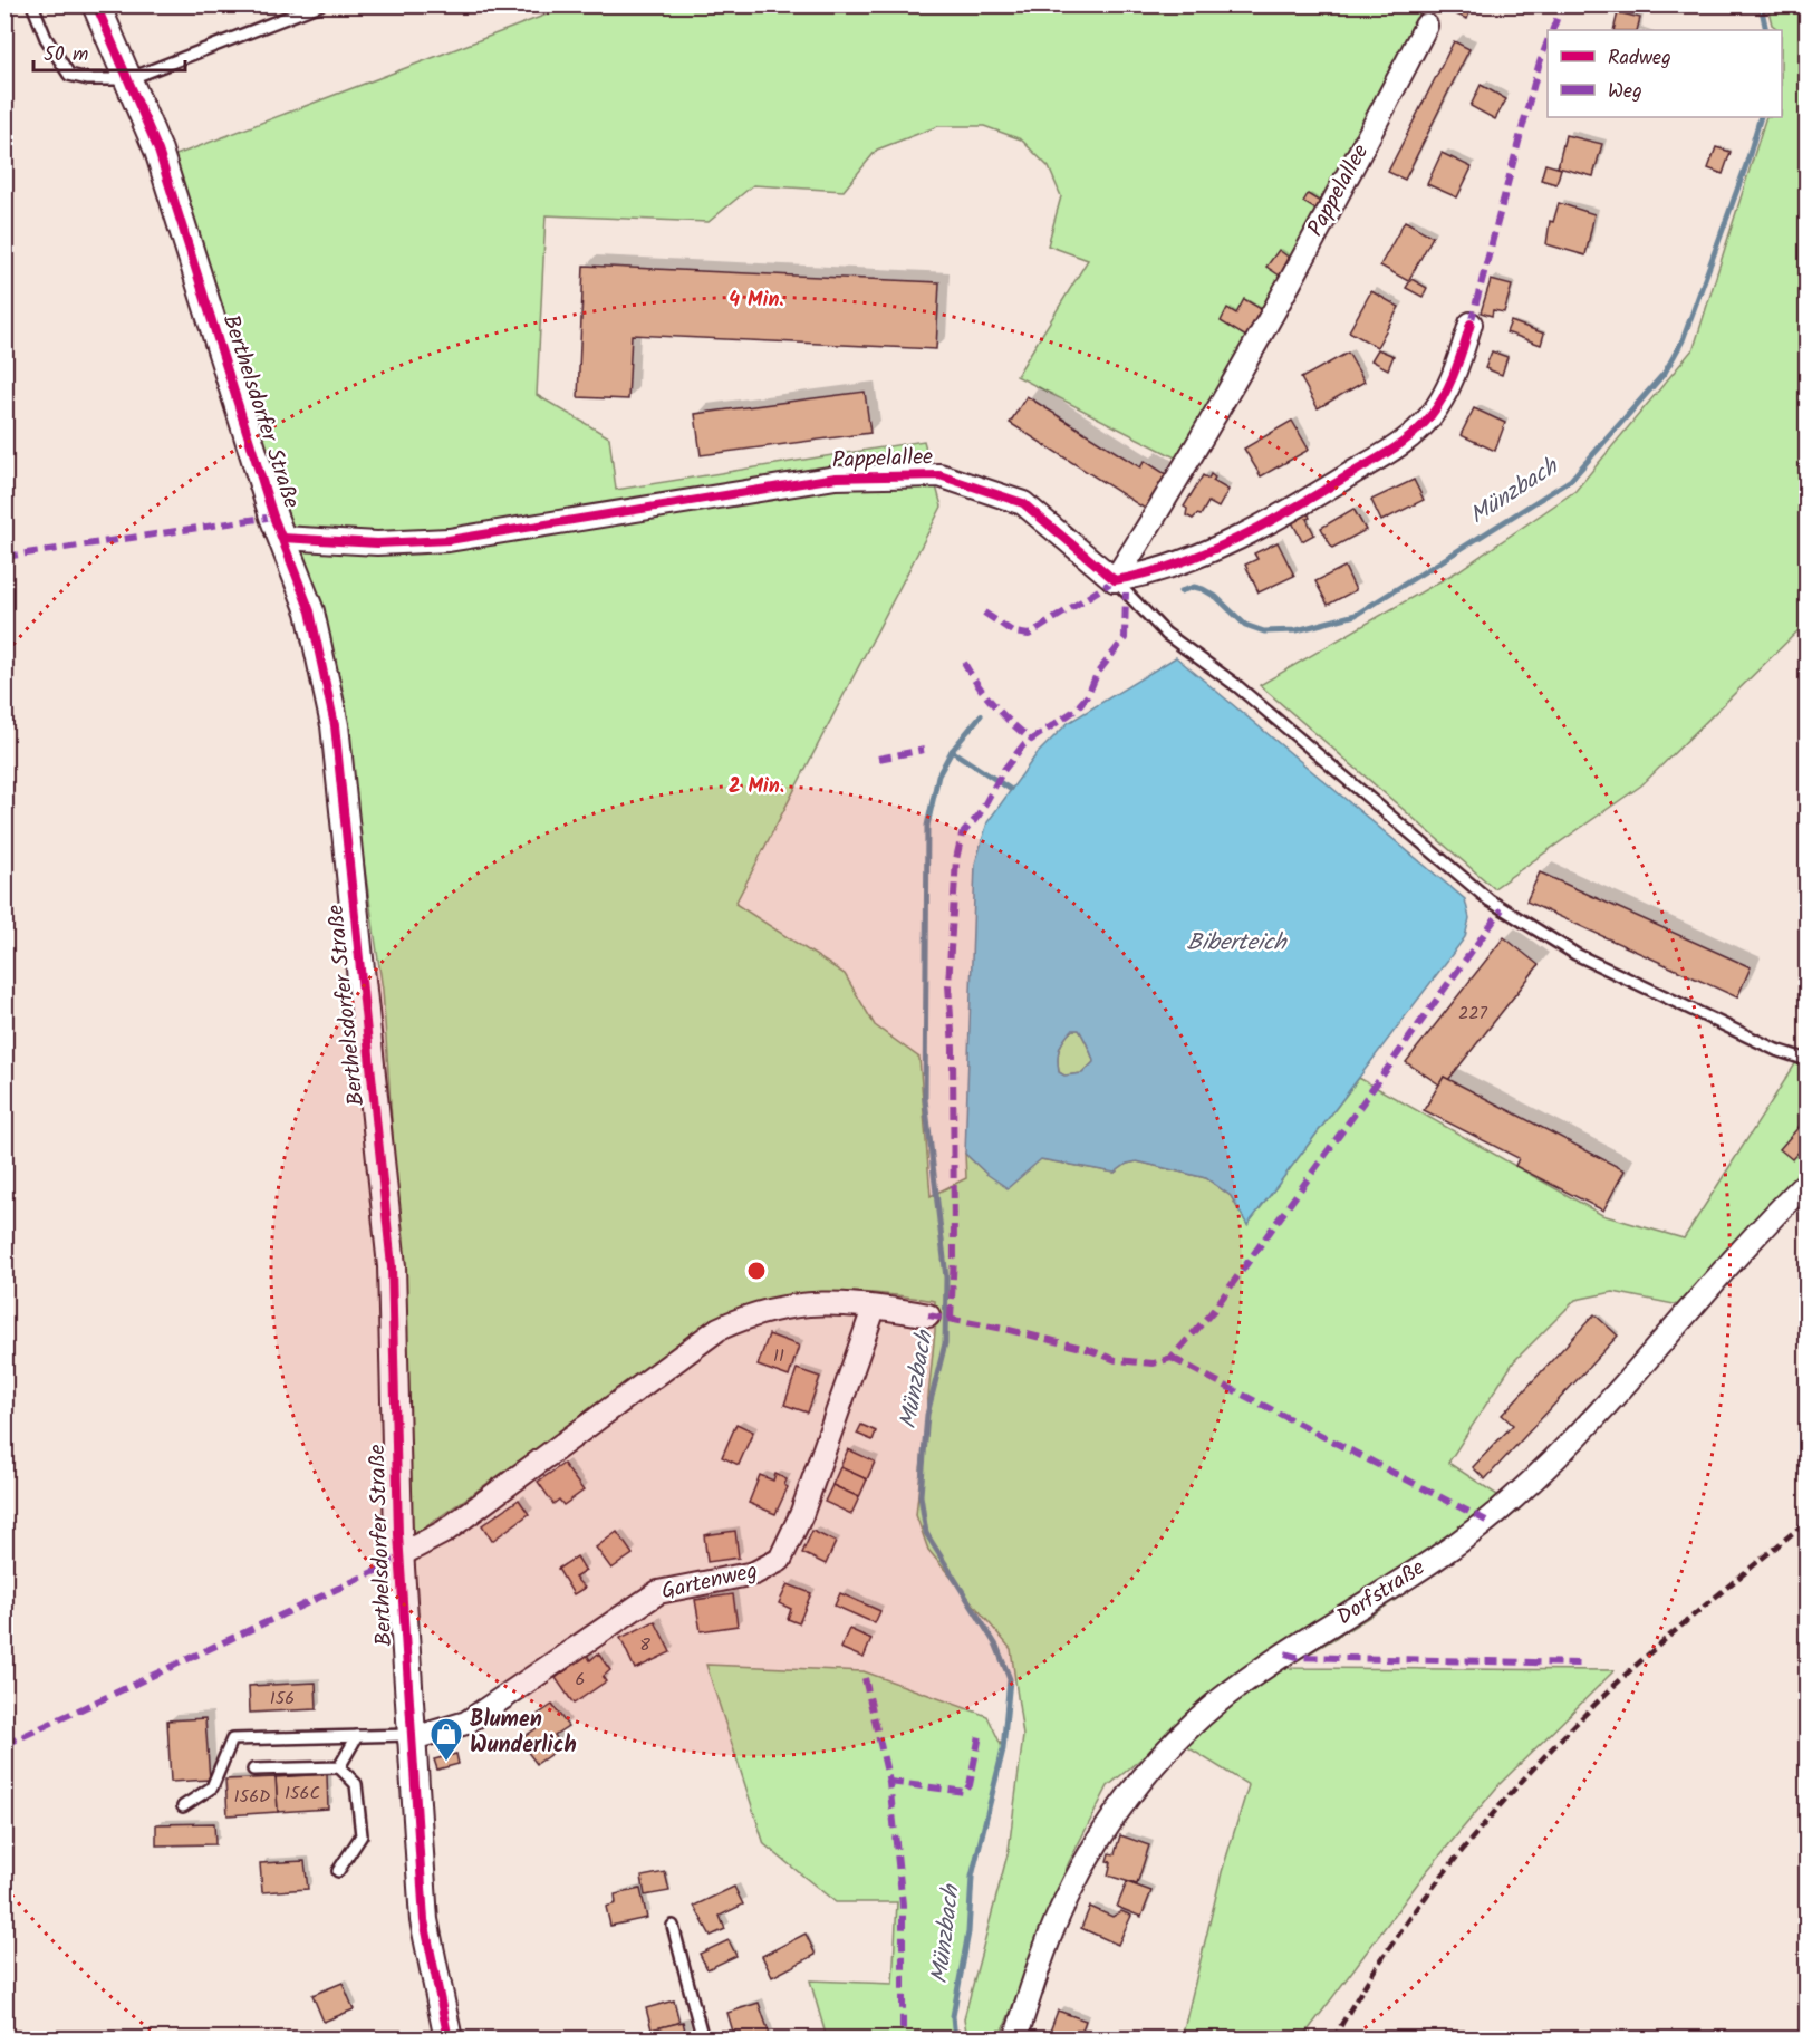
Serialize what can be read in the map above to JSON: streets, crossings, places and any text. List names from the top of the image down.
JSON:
{
  "streets": {
    "street": [
      "Pappelallee",
      "Berthelsdorfer Straße",
      "Gartenweg",
      "Dorfstraße"
    ]
  },
  "crossings": [
    ["Pappelallee", "Berthelsdorfer Straße"],
    ["Berthelsdorfer Straße", "Gartenweg"]
  ],
  "water": ["Münzbach", "Biberteich"],
  "places": {
    "shop": ["Blumen Wunderlich"]
  },
  "house_numbers": [
    "227",
    "11",
    "8",
    "6",
    "156",
    "156C",
    "156D"
  ],
  "legend": ["Radweg", "Weg"],
  "scale_bar": "50 m",
  "rings": ["4 Min.", "2 Min."]
}
